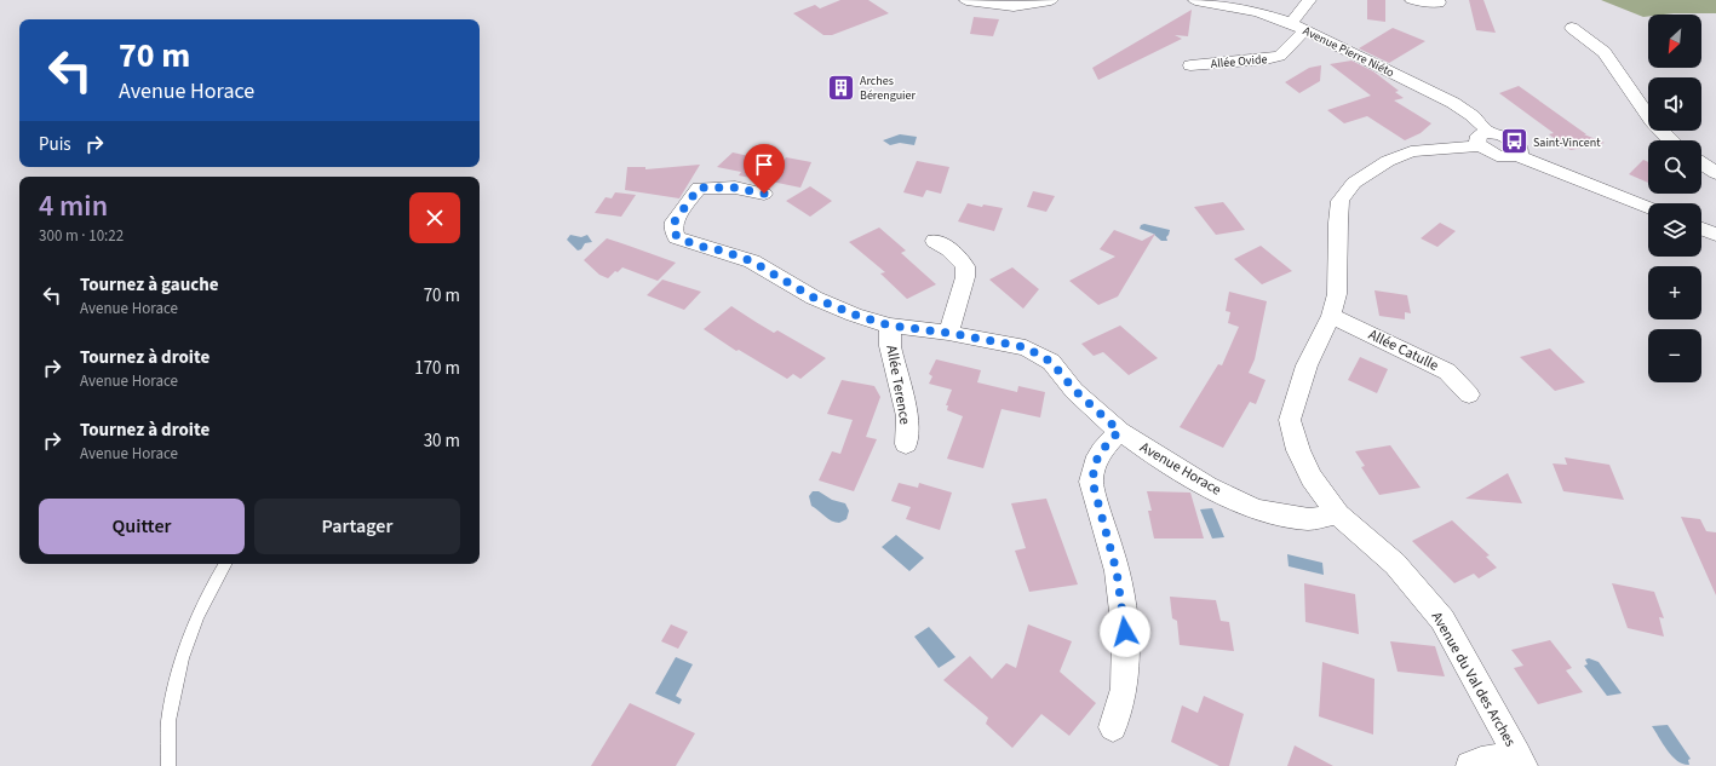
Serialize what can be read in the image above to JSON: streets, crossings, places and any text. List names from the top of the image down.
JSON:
{
  "streets": {
    "street": [
      "Avenue Pierre Niéto",
      "Allée Ovide",
      "Allée Catulle",
      "Allée Terence",
      "Avenue Horace",
      "Avenue du Val des Arches"
    ]
  },
  "crossings": [
    ["Avenue Pierre Niéto", "Allée Ovide"],
    ["Avenue Pierre Niéto", "Avenue du Val des Arches"],
    ["Allée Catulle", "Avenue du Val des Arches"],
    ["Allée Terence", "Avenue Horace"],
    ["Avenue Horace", "Avenue du Val des Arches"]
  ],
  "places": {
    "building": ["Arches Bérenguier"],
    "bus stop": ["Saint-Vincent"]
  },
  "north": "bottom left",
  "page": {
    "map_buttons": ["+", "−"],
    "turn": ["70 m", "Avenue Horace"],
    "then": "Puis",
    "heading": ["4 min", "300 m · 10:22"],
    "list": [
      {
        "name": "Tournez à gauche",
        "note": "Avenue Horace",
        "value": "70 m"
      },
      {
        "name": "Tournez à droite",
        "note": "Avenue Horace",
        "value": "170 m"
      },
      {
        "name": "Tournez à droite",
        "note": "Avenue Horace",
        "value": "30 m"
      }
    ],
    "buttons": ["Quitter", "Partager"]
  }
}
